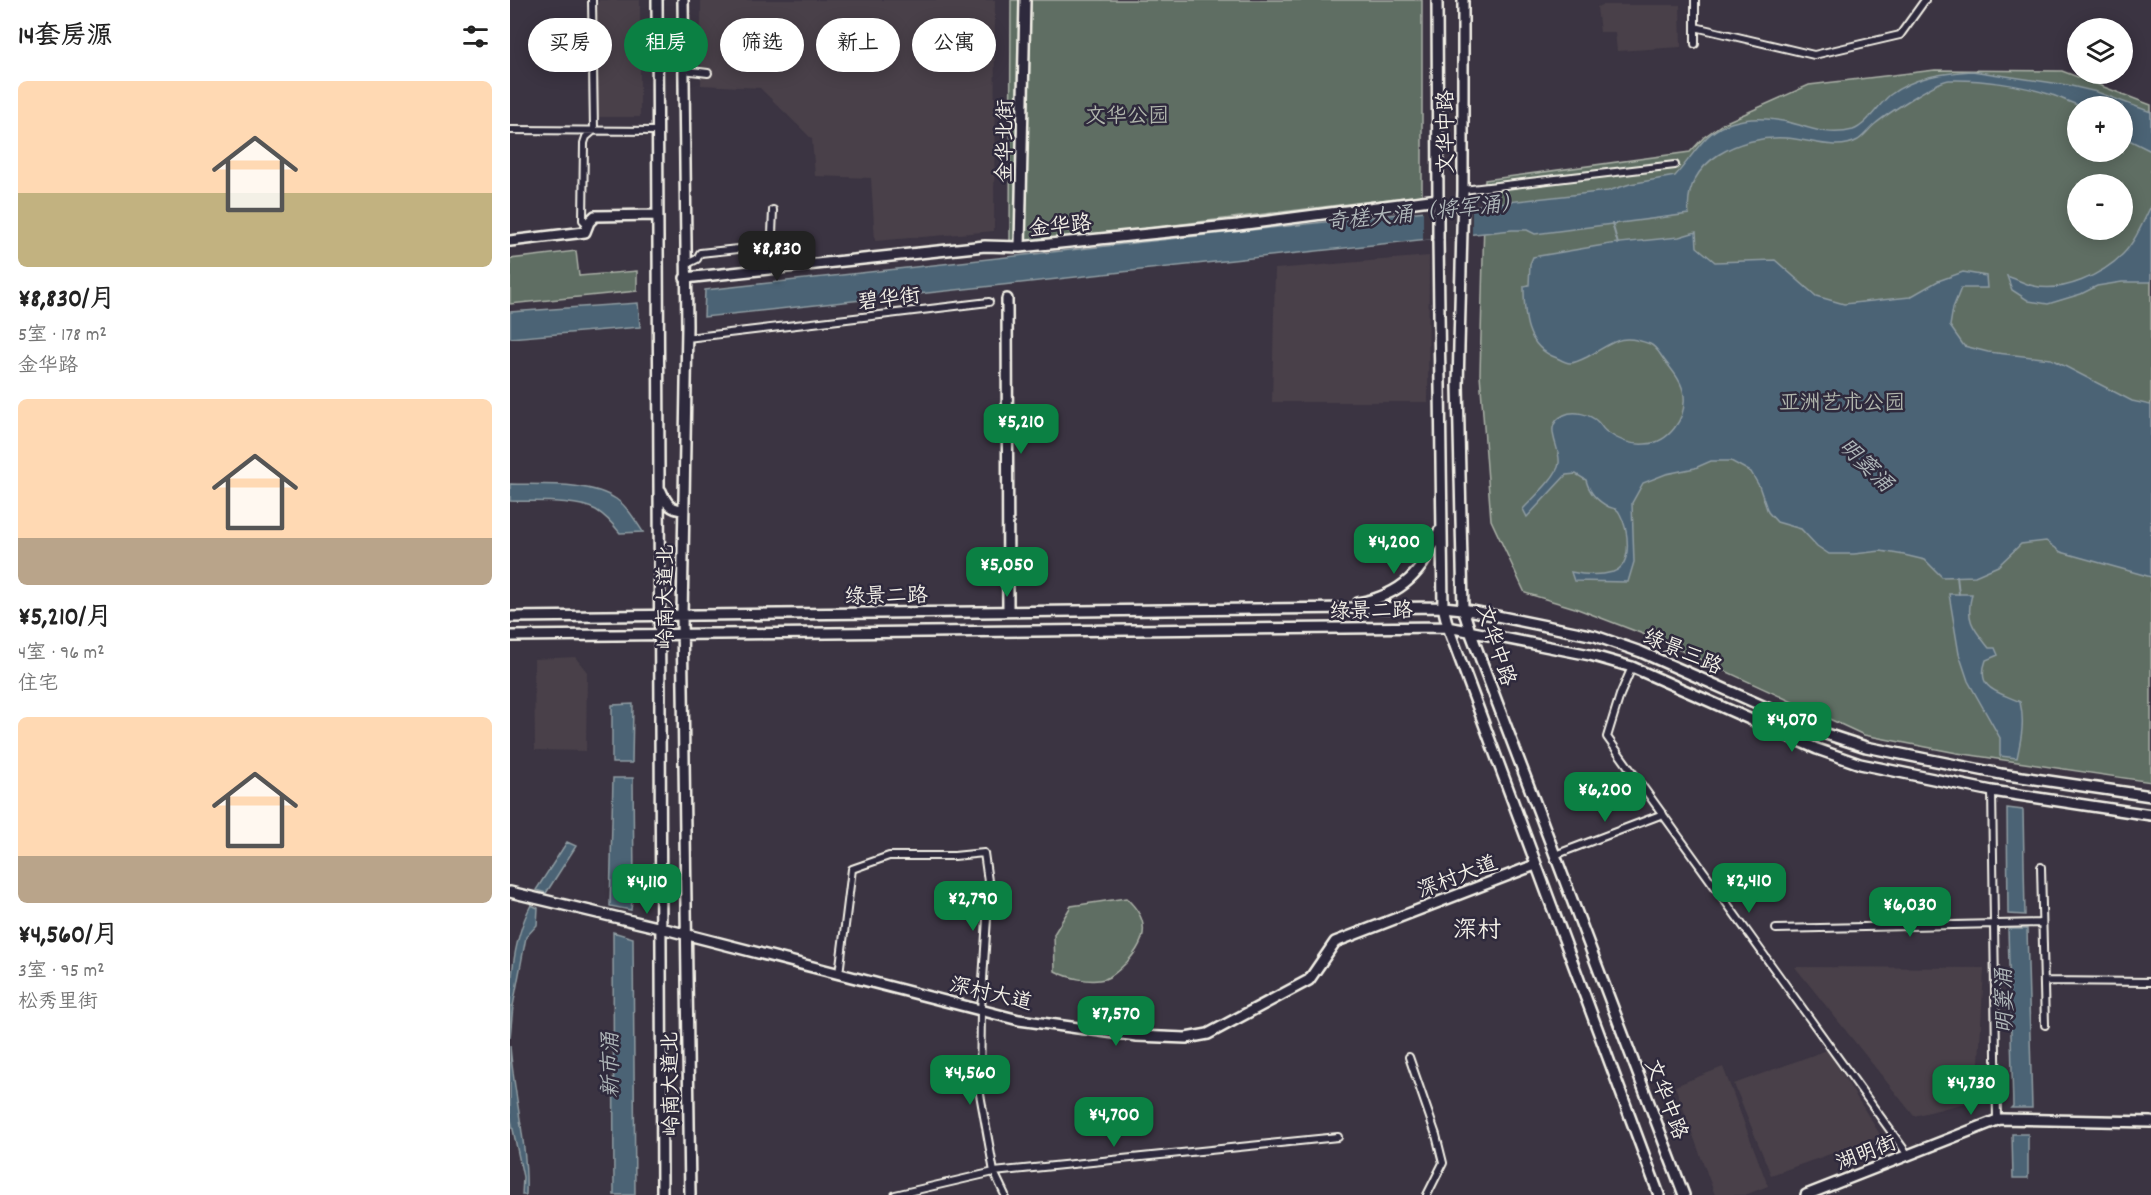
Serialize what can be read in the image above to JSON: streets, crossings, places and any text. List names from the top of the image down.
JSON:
{
  "streets": {
    "main road": [
      "文华中路",
      "金华北街",
      "金华路",
      "绿景二路",
      "岭南大道北",
      "绿景三路",
      "深村大道",
      "湖明街"
    ],
    "street": ["碧华街"]
  },
  "crossings": [
    ["文华中路", "金华路"],
    ["文华中路", "绿景二路"],
    ["文华中路", "绿景三路"],
    ["文华中路", "深村大道"],
    ["金华北街", "金华路"],
    ["金华路", "岭南大道北"],
    ["碧华街", "岭南大道北"],
    ["绿景二路", "岭南大道北"],
    ["绿景二路", "绿景三路"],
    ["岭南大道北", "深村大道"]
  ],
  "districts": ["深村"],
  "water": ["奇槎大涌（将军涌）", "明窦涌", "新市涌"],
  "parks": ["文华公园", "亚洲艺术公园"],
  "page": {
    "heading": "14套房源",
    "map_buttons": ["+", "−"],
    "chip": [
      "买房",
      "租房",
      "筛选",
      "新上",
      "公寓"
    ],
    "list": [
      {
        "name": "¥8,830/月",
        "note": "5室 · 178 m² · 金华路"
      },
      {
        "name": "¥5,210/月",
        "note": "4室 · 96 m² · 住宅"
      },
      {
        "name": "¥4,560/月",
        "note": "3室 · 95 m² · 松秀里街"
      }
    ],
    "price": [
      "¥8,830",
      "¥5,210",
      "¥4,200",
      "¥5,050",
      "¥4,070",
      "¥6,200",
      "¥2,410",
      "¥4,110",
      "¥2,790",
      "¥6,030",
      "¥7,570",
      "¥4,560",
      "¥4,730",
      "¥4,700"
    ]
  }
}
